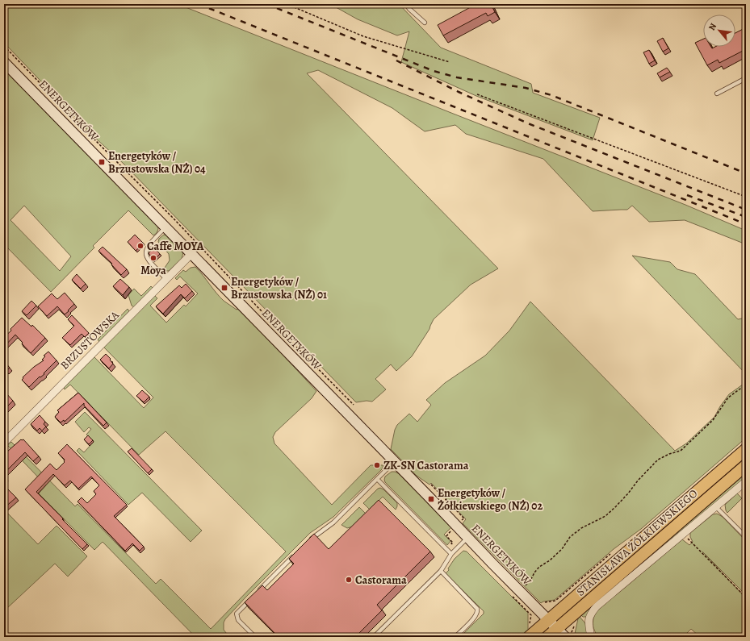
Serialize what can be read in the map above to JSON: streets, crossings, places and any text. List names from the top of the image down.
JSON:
{
  "streets": {
    "main road": ["ENERGETYKÓW", "STANISŁAWA ŻÓŁKIEWSKIEGO"],
    "street": ["BRZUSTOWSKA"]
  },
  "crossings": [
    ["ENERGETYKÓW", "BRZUSTOWSKA"],
    ["ENERGETYKÓW", "STANISŁAWA ŻÓŁKIEWSKIEGO"]
  ],
  "places": {
    "transit": ["Energetyków / Brzustowska (NŻ) 04", "Energetyków / Brzustowska (NŻ) 01", "Energetyków / Żółkiewskiego (NŻ) 02"],
    "other": [
      "Caffe MOYA",
      "Moya",
      "ZK-SN Castorama",
      "Castorama"
    ]
  },
  "north": "top left"
}
